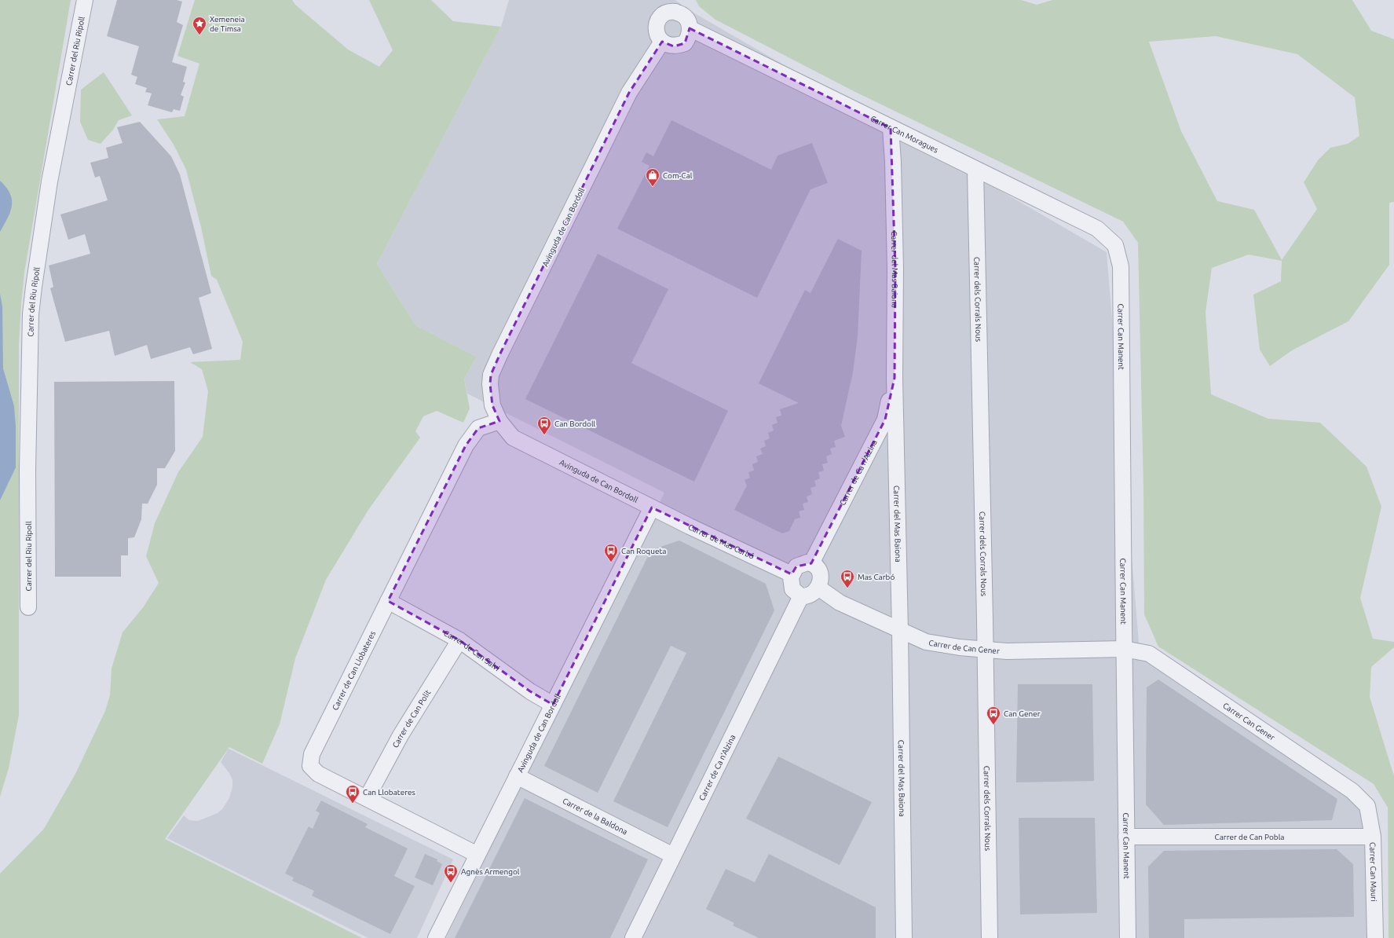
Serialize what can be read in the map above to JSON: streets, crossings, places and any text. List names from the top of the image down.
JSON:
{
  "streets": {
    "street": [
      "Carrer del Riu Ripoll",
      "Carrer Can Moragues",
      "Avinguda de Can Bordoll",
      "Carrer del Mas Baiona",
      "Carrer dels Corrals Nous",
      "Carrer Can Manent",
      "Carrer de Ca n'Alzina",
      "Carrer de Mas Carbó",
      "Carrer de Can Gener",
      "Carrer de Can Salvi",
      "Carrer de Can Llobateres",
      "Carrer de Can Polit",
      "Carrer Can Gener",
      "Carrer de la Baldona",
      "Carrer de Can Pobla",
      "Carrer Can Mauri"
    ]
  },
  "crossings": [
    ["Carrer Can Moragues", "Avinguda de Can Bordoll"],
    ["Carrer Can Moragues", "Carrer del Mas Baiona"],
    ["Carrer Can Moragues", "Carrer dels Corrals Nous"],
    ["Carrer Can Moragues", "Carrer Can Manent"],
    ["Avinguda de Can Bordoll", "Carrer de Mas Carbó"],
    ["Avinguda de Can Bordoll", "Carrer de Can Salvi"],
    ["Avinguda de Can Bordoll", "Carrer de Can Llobateres"],
    ["Avinguda de Can Bordoll", "Carrer de la Baldona"],
    ["Carrer del Mas Baiona", "Carrer de Ca n'Alzina"],
    ["Carrer del Mas Baiona", "Carrer de Can Gener"],
    ["Carrer dels Corrals Nous", "Carrer de Can Gener"],
    ["Carrer Can Manent", "Carrer de Can Gener"],
    ["Carrer Can Manent", "Carrer Can Gener"],
    ["Carrer Can Manent", "Carrer de Can Pobla"],
    ["Carrer de Ca n'Alzina", "Carrer de Mas Carbó"],
    ["Carrer de Ca n'Alzina", "Carrer de Can Gener"],
    ["Carrer de Ca n'Alzina", "Carrer de la Baldona"],
    ["Carrer de Mas Carbó", "Carrer de Can Gener"],
    ["Carrer de Can Gener", "Carrer Can Gener"],
    ["Carrer de Can Salvi", "Carrer de Can Llobateres"],
    ["Carrer de Can Salvi", "Carrer de Can Polit"],
    ["Carrer de Can Llobateres", "Carrer de Can Polit"],
    ["Carrer Can Gener", "Carrer Can Mauri"],
    ["Carrer de Can Pobla", "Carrer Can Mauri"]
  ],
  "places": {
    "place": ["Xemeneia de Timsa"],
    "shop": ["Com-Cal"],
    "bus stop": [
      "Can Bordoll",
      "Can Roqueta",
      "Mas Carbó",
      "Can Gener",
      "Can Llobateres",
      "Agnès Armengol"
    ]
  }
}
